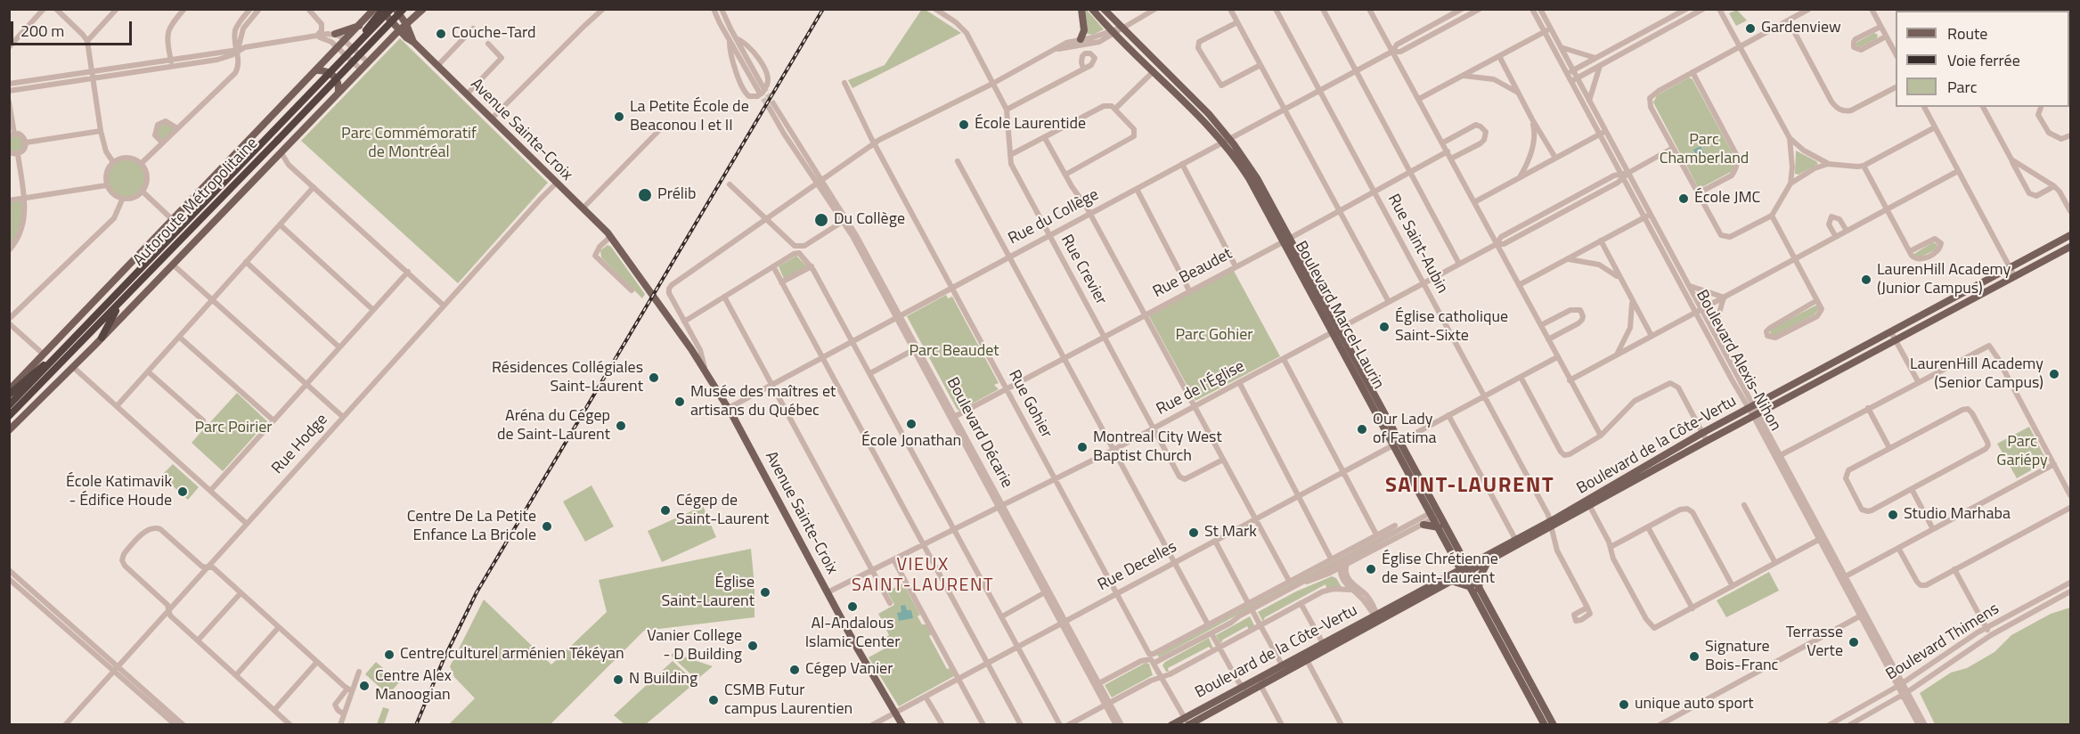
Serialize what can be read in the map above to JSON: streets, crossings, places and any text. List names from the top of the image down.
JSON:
{
  "streets": {
    "highway": ["Autoroute Métropolitaine"],
    "main road": ["Avenue Sainte-Croix", "Boulevard Marcel-Laurin", "Boulevard de la Côte-Vertu"],
    "street": [
      "Rue du Collège",
      "Rue Saint-Aubin",
      "Rue Crevier",
      "Rue Beaudet",
      "Boulevard Alexis-Nihon",
      "Rue de l'Église",
      "Rue Gohier",
      "Boulevard Décarie",
      "Rue Hodge",
      "Rue Decelles",
      "Boulevard Thimens"
    ]
  },
  "crossings": [
    ["Avenue Sainte-Croix", "Rue du Collège"],
    ["Avenue Sainte-Croix", "Rue de l'Église"],
    ["Avenue Sainte-Croix", "Rue Hodge"],
    ["Avenue Sainte-Croix", "Rue Decelles"],
    ["Rue du Collège", "Rue Saint-Aubin"],
    ["Rue du Collège", "Rue Crevier"],
    ["Rue du Collège", "Boulevard Marcel-Laurin"],
    ["Rue du Collège", "Rue Gohier"],
    ["Rue du Collège", "Boulevard Décarie"],
    ["Rue Saint-Aubin", "Rue Beaudet"],
    ["Rue Saint-Aubin", "Rue de l'Église"],
    ["Rue Saint-Aubin", "Boulevard de la Côte-Vertu"],
    ["Rue Saint-Aubin", "Rue Decelles"],
    ["Rue Crevier", "Rue Beaudet"],
    ["Rue Crevier", "Rue de l'Église"],
    ["Rue Beaudet", "Boulevard Marcel-Laurin"],
    ["Rue Beaudet", "Rue Gohier"],
    ["Rue Beaudet", "Boulevard Décarie"],
    ["Boulevard Marcel-Laurin", "Rue de l'Église"],
    ["Boulevard Marcel-Laurin", "Boulevard de la Côte-Vertu"],
    ["Boulevard Marcel-Laurin", "Rue Decelles"],
    ["Boulevard Alexis-Nihon", "Rue de l'Église"],
    ["Boulevard Alexis-Nihon", "Boulevard de la Côte-Vertu"],
    ["Boulevard Alexis-Nihon", "Boulevard Thimens"],
    ["Rue de l'Église", "Rue Gohier"],
    ["Rue de l'Église", "Boulevard Décarie"],
    ["Rue Gohier", "Rue Decelles"],
    ["Boulevard Décarie", "Rue Decelles"]
  ],
  "districts": ["SAINT-LAURENT", "VIEUX SAINT-LAURENT"],
  "parks": [
    "Parc Commémoratif de Montréal",
    "Parc Chamberland",
    "Parc Gohier",
    "Parc Beaudet",
    "Parc Poirier",
    "Parc Gariépy"
  ],
  "places": [
    "Gardenview",
    "Couche-Tard",
    "La Petite École de Beaconou I et II",
    "École Laurentide",
    "Prélib",
    "École JMC",
    "Du Collège",
    "LaurenHill Academy (Junior Campus)",
    "Église catholique Saint-Sixte",
    "LaurenHill Academy (Senior Campus)",
    "Résidences Collégiales Saint-Laurent",
    "Musée des maîtres et artisans du Québec",
    "École Jonathan",
    "Aréna du Cégep de Saint-Laurent",
    "Our Lady of Fatima",
    "Montreal City West Baptist Church",
    "École Katimavik - Édifice Houde",
    "Cégep de Saint-Laurent",
    "Studio Marhaba",
    "Centre De La Petite Enfance La Bricole",
    "St Mark",
    "Église Chrétienne de Saint-Laurent",
    "Église Saint-Laurent",
    "Al-Andalous Islamic Center",
    "Terrasse Verte",
    "Vanier College - D Building",
    "Centre culturel arménien Tékéyan",
    "Signature Bois-Franc",
    "Cégep Vanier",
    "N Building",
    "Centre Alex Manoogian",
    "CSMB Futur campus Laurentien",
    "unique auto sport"
  ],
  "legend": ["Route", "Voie ferrée", "Parc"],
  "scale_bar": "200 m"
}
